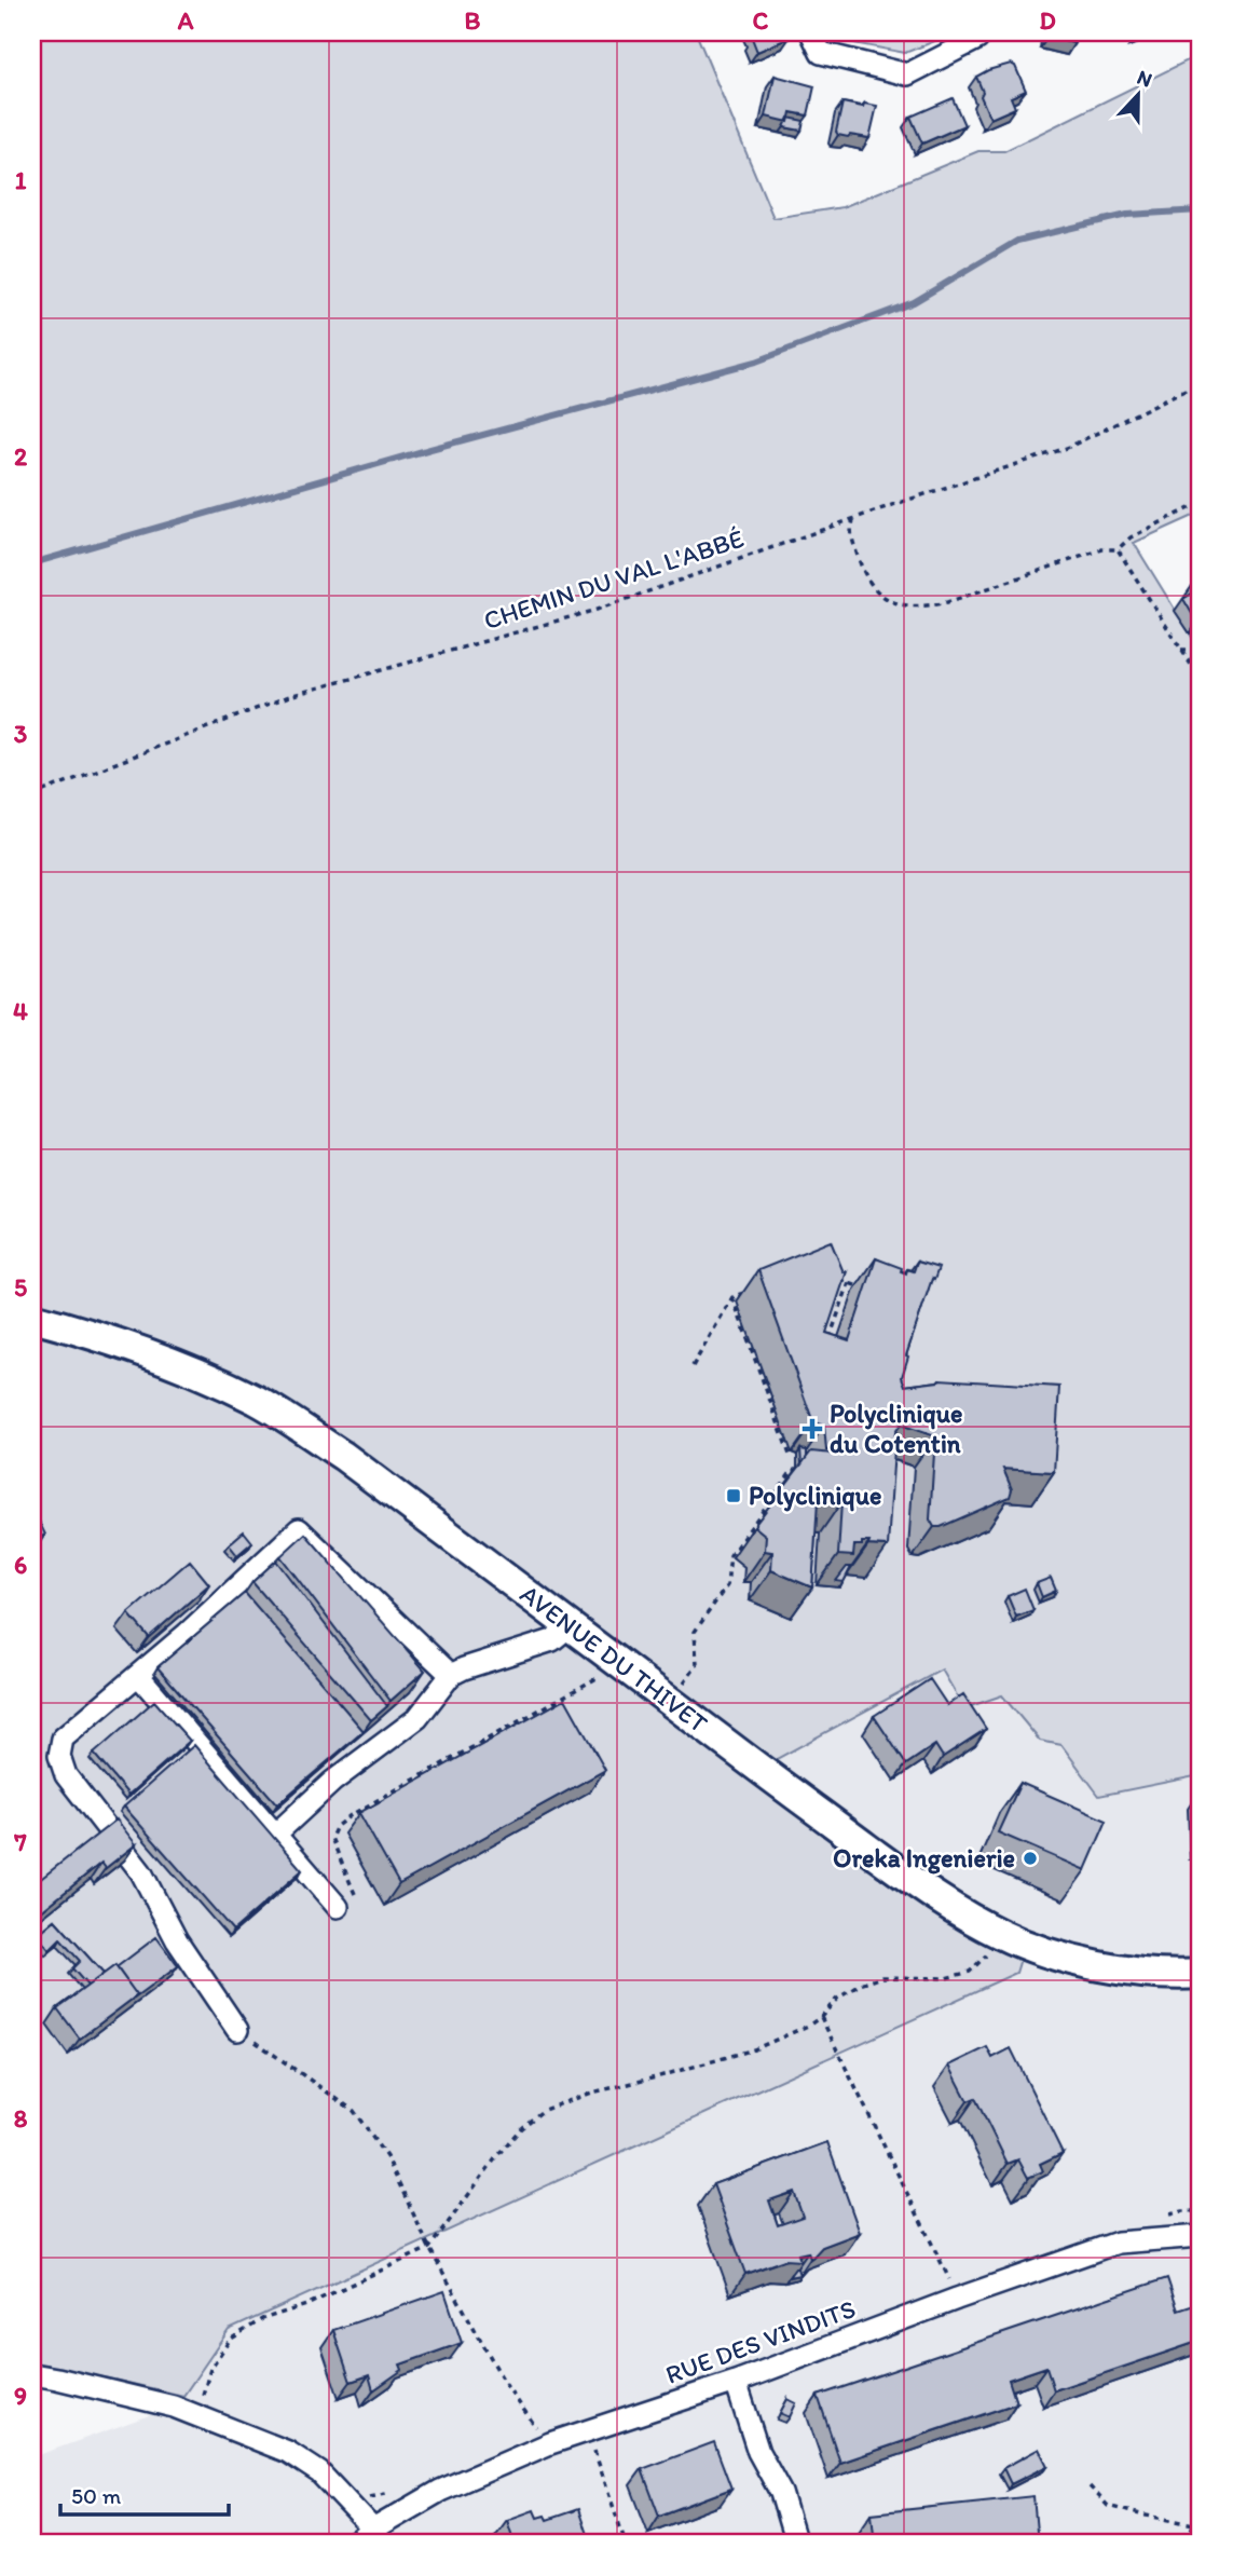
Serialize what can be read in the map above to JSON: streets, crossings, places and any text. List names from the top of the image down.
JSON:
{
  "streets": {
    "main road": ["AVENUE DU THIVET"],
    "street": ["RUE DES VINDITS"],
    "path": ["CHEMIN DU VAL L'ABBÉ"]
  },
  "places": {
    "health": ["Polyclinique du Cotentin"],
    "transit": ["Polyclinique"],
    "other": ["Oreka Ingenierie"]
  },
  "scale_bar": "50 m",
  "north": "top",
  "grid": {
    "columns": [
      "A",
      "B",
      "C",
      "D"
    ],
    "rows": [
      "1",
      "2",
      "3",
      "4",
      "5",
      "6",
      "7",
      "8",
      "9"
    ]
  }
}
